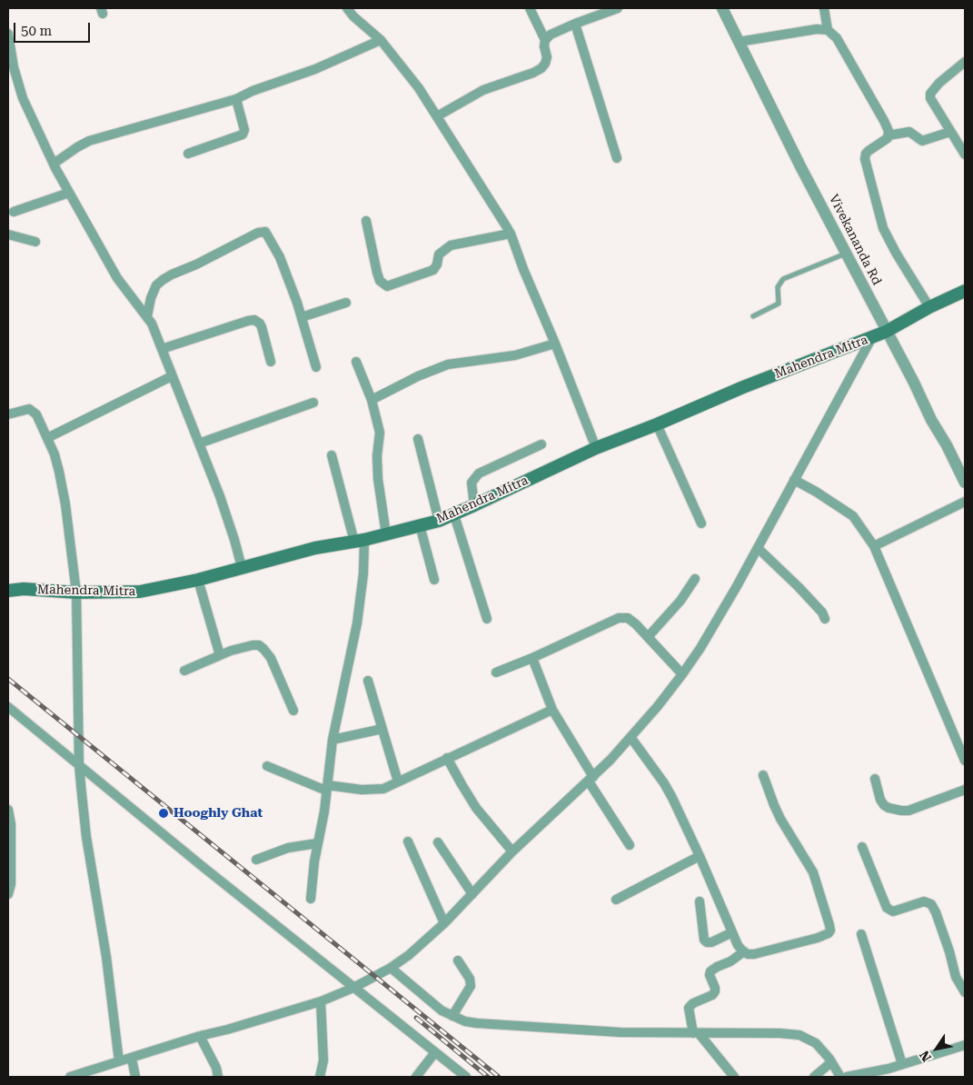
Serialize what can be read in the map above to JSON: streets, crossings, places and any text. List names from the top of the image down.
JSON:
{
  "streets": {
    "main road": ["Mahendra Mitra"],
    "street": ["Vivekananda Rd"]
  },
  "crossings": [
    ["Vivekananda Rd", "Mahendra Mitra"]
  ],
  "places": ["Hooghly Ghat"],
  "scale_bar": "50 m",
  "north": "bottom left"
}
